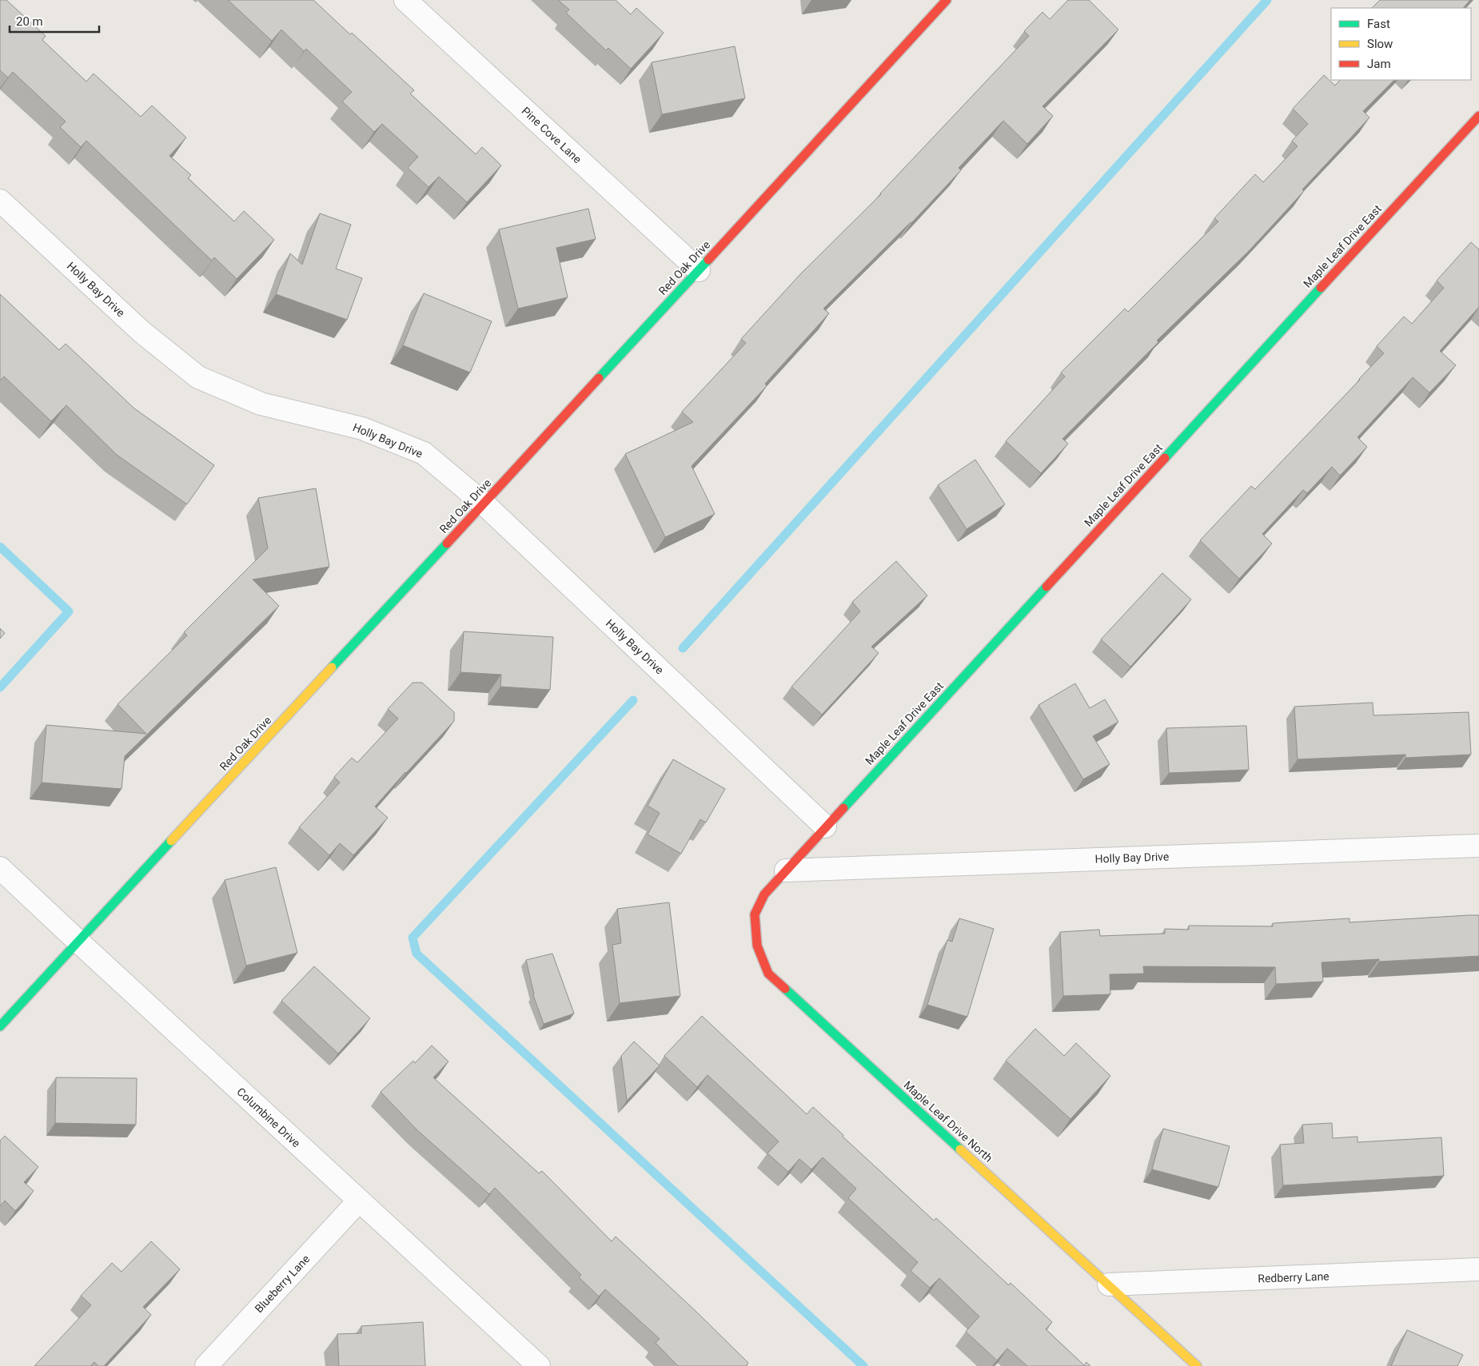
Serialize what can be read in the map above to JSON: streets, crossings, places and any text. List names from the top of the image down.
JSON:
{
  "streets": {
    "street": [
      "Pine Cove Lane",
      "Maple Leaf Drive East",
      "Red Oak Drive",
      "Holly Bay Drive",
      "Columbine Drive",
      "Maple Leaf Drive North",
      "Redberry Lane",
      "Blueberry Lane"
    ]
  },
  "crossings": [
    ["Pine Cove Lane", "Red Oak Drive"],
    ["Maple Leaf Drive East", "Holly Bay Drive"],
    ["Maple Leaf Drive East", "Maple Leaf Drive North"],
    ["Red Oak Drive", "Holly Bay Drive"],
    ["Red Oak Drive", "Columbine Drive"],
    ["Holly Bay Drive", "Maple Leaf Drive North"],
    ["Columbine Drive", "Blueberry Lane"],
    ["Maple Leaf Drive North", "Redberry Lane"]
  ],
  "legend": ["Fast", "Slow", "Jam"],
  "scale_bar": "20 m"
}
